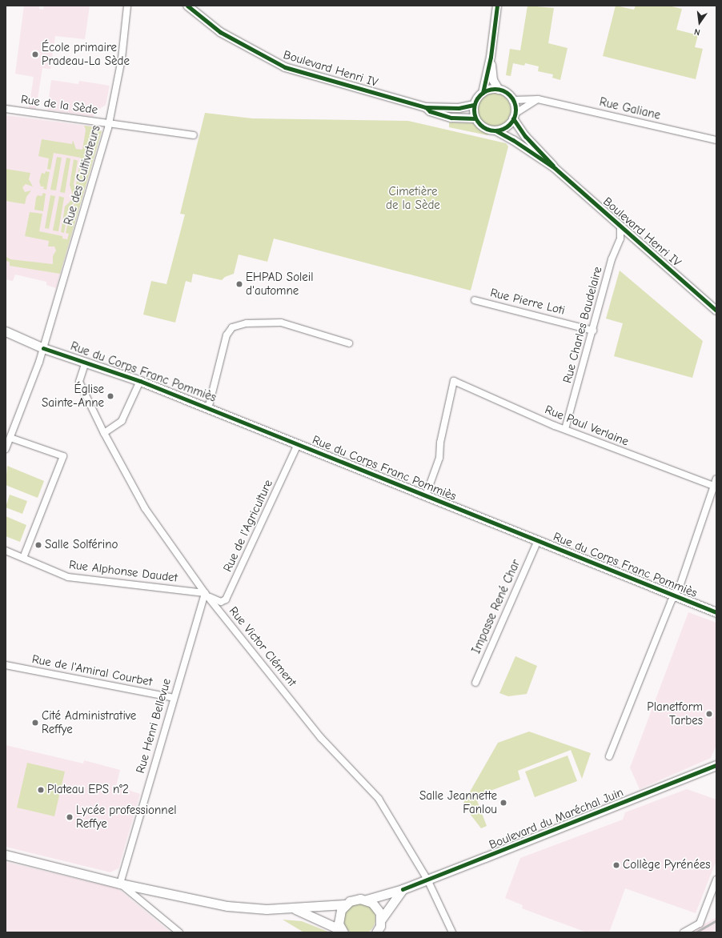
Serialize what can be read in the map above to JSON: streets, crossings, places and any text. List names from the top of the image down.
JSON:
{
  "streets": {
    "main road": ["Rue du Corps Franc Pommiès", "Boulevard du Maréchal Juin"],
    "street": [
      "Boulevard Henri IV",
      "Rue de la Sède",
      "Rue Galiane",
      "Rue des Cultivateurs",
      "Rue Pierre Loti",
      "Rue Charles Baudelaire",
      "Rue Paul Verlaine",
      "Rue de l'Agriculture",
      "Rue Alphonse Daudet",
      "Impasse René Char",
      "Rue Victor Clément",
      "Rue de l'Amiral Courbet",
      "Rue Henri Bellevue"
    ]
  },
  "crossings": [
    ["Boulevard Henri IV", "Rue Galiane"],
    ["Boulevard Henri IV", "Rue Charles Baudelaire"],
    ["Rue de la Sède", "Rue des Cultivateurs"],
    ["Rue des Cultivateurs", "Rue du Corps Franc Pommiès"],
    ["Rue Pierre Loti", "Rue Charles Baudelaire"],
    ["Rue Charles Baudelaire", "Rue Paul Verlaine"],
    ["Rue du Corps Franc Pommiès", "Rue Paul Verlaine"],
    ["Rue du Corps Franc Pommiès", "Rue de l'Agriculture"],
    ["Rue du Corps Franc Pommiès", "Impasse René Char"],
    ["Rue du Corps Franc Pommiès", "Rue Victor Clément"],
    ["Rue de l'Agriculture", "Rue Alphonse Daudet"],
    ["Rue de l'Agriculture", "Rue Victor Clément"],
    ["Rue de l'Agriculture", "Rue Henri Bellevue"],
    ["Rue Alphonse Daudet", "Rue Victor Clément"],
    ["Rue Alphonse Daudet", "Rue Henri Bellevue"],
    ["Rue Victor Clément", "Rue Henri Bellevue"],
    ["Rue Victor Clément", "Boulevard du Maréchal Juin"],
    ["Rue de l'Amiral Courbet", "Rue Henri Bellevue"]
  ],
  "parks": ["Cimetière de la Sède"],
  "places": [
    "École primaire Pradeau-La Sède",
    "EHPAD Soleil d'automne",
    "Église Sainte-Anne",
    "Salle Solférino",
    "Planetform Tarbes",
    "Cité Administrative Reffye",
    "Plateau EPS n°2",
    "Salle Jeannette Fanlou",
    "Lycée professionnel Reffye",
    "Collège Pyrénées"
  ],
  "north": "bottom"
}
